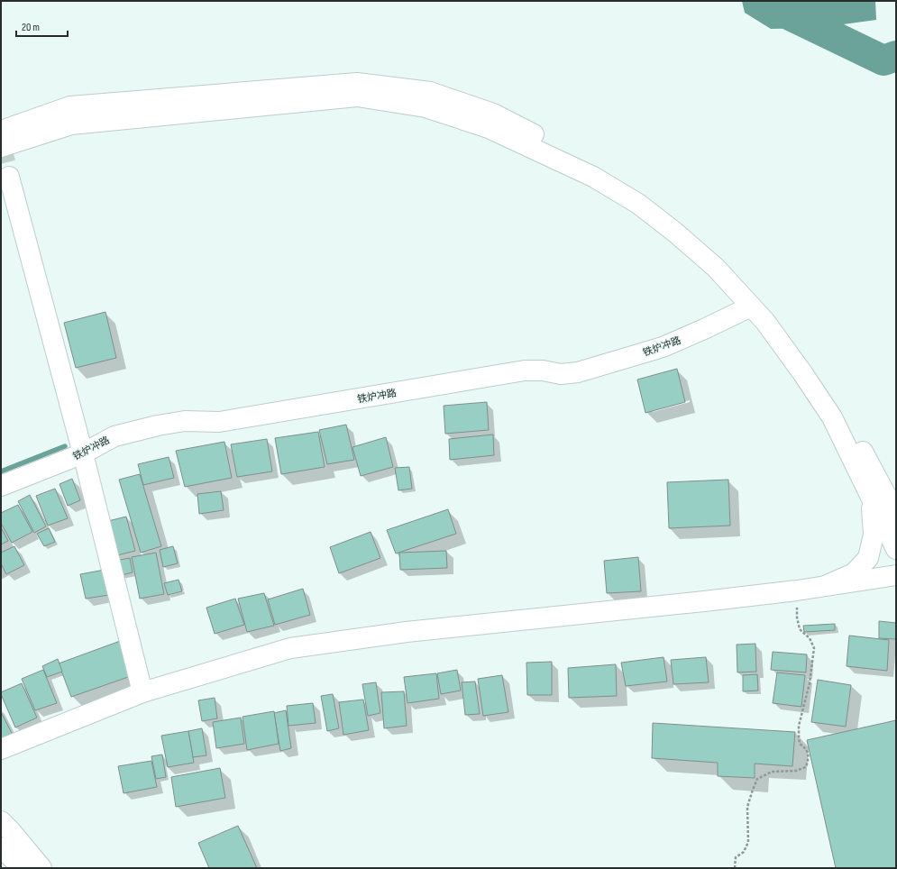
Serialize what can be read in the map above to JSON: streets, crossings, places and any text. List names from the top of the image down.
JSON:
{
  "streets": {
    "main road": ["铁炉冲路"]
  },
  "scale_bar": "20 m"
}
